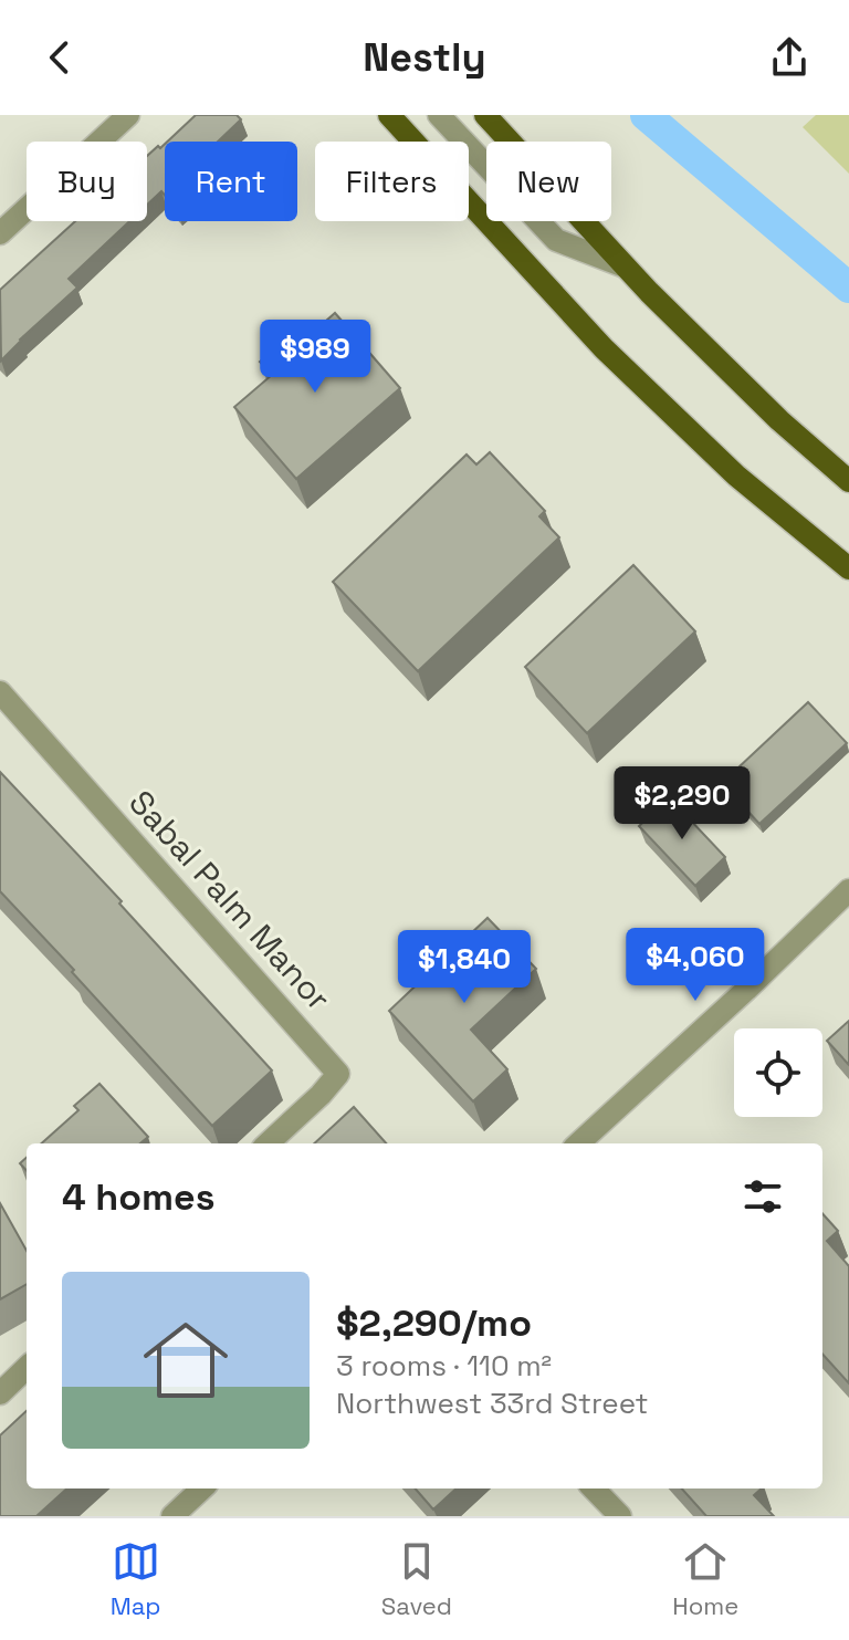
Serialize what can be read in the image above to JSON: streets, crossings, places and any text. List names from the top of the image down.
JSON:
{
  "streets": {
    "street": ["Sabal Palm Manor"]
  },
  "page": {
    "header": "Nestly",
    "chip": [
      "Buy",
      "Rent",
      "Filters",
      "New"
    ],
    "price": [
      "$989",
      "$2,290",
      "$4,060",
      "$1,840"
    ],
    "heading": "4 homes",
    "list": [
      {
        "name": "$2,290/mo",
        "note": "3 rooms · 110 m² · Northwest 33rd Street"
      }
    ],
    "tabs": ["Map", "Saved", "Home"]
  }
}
